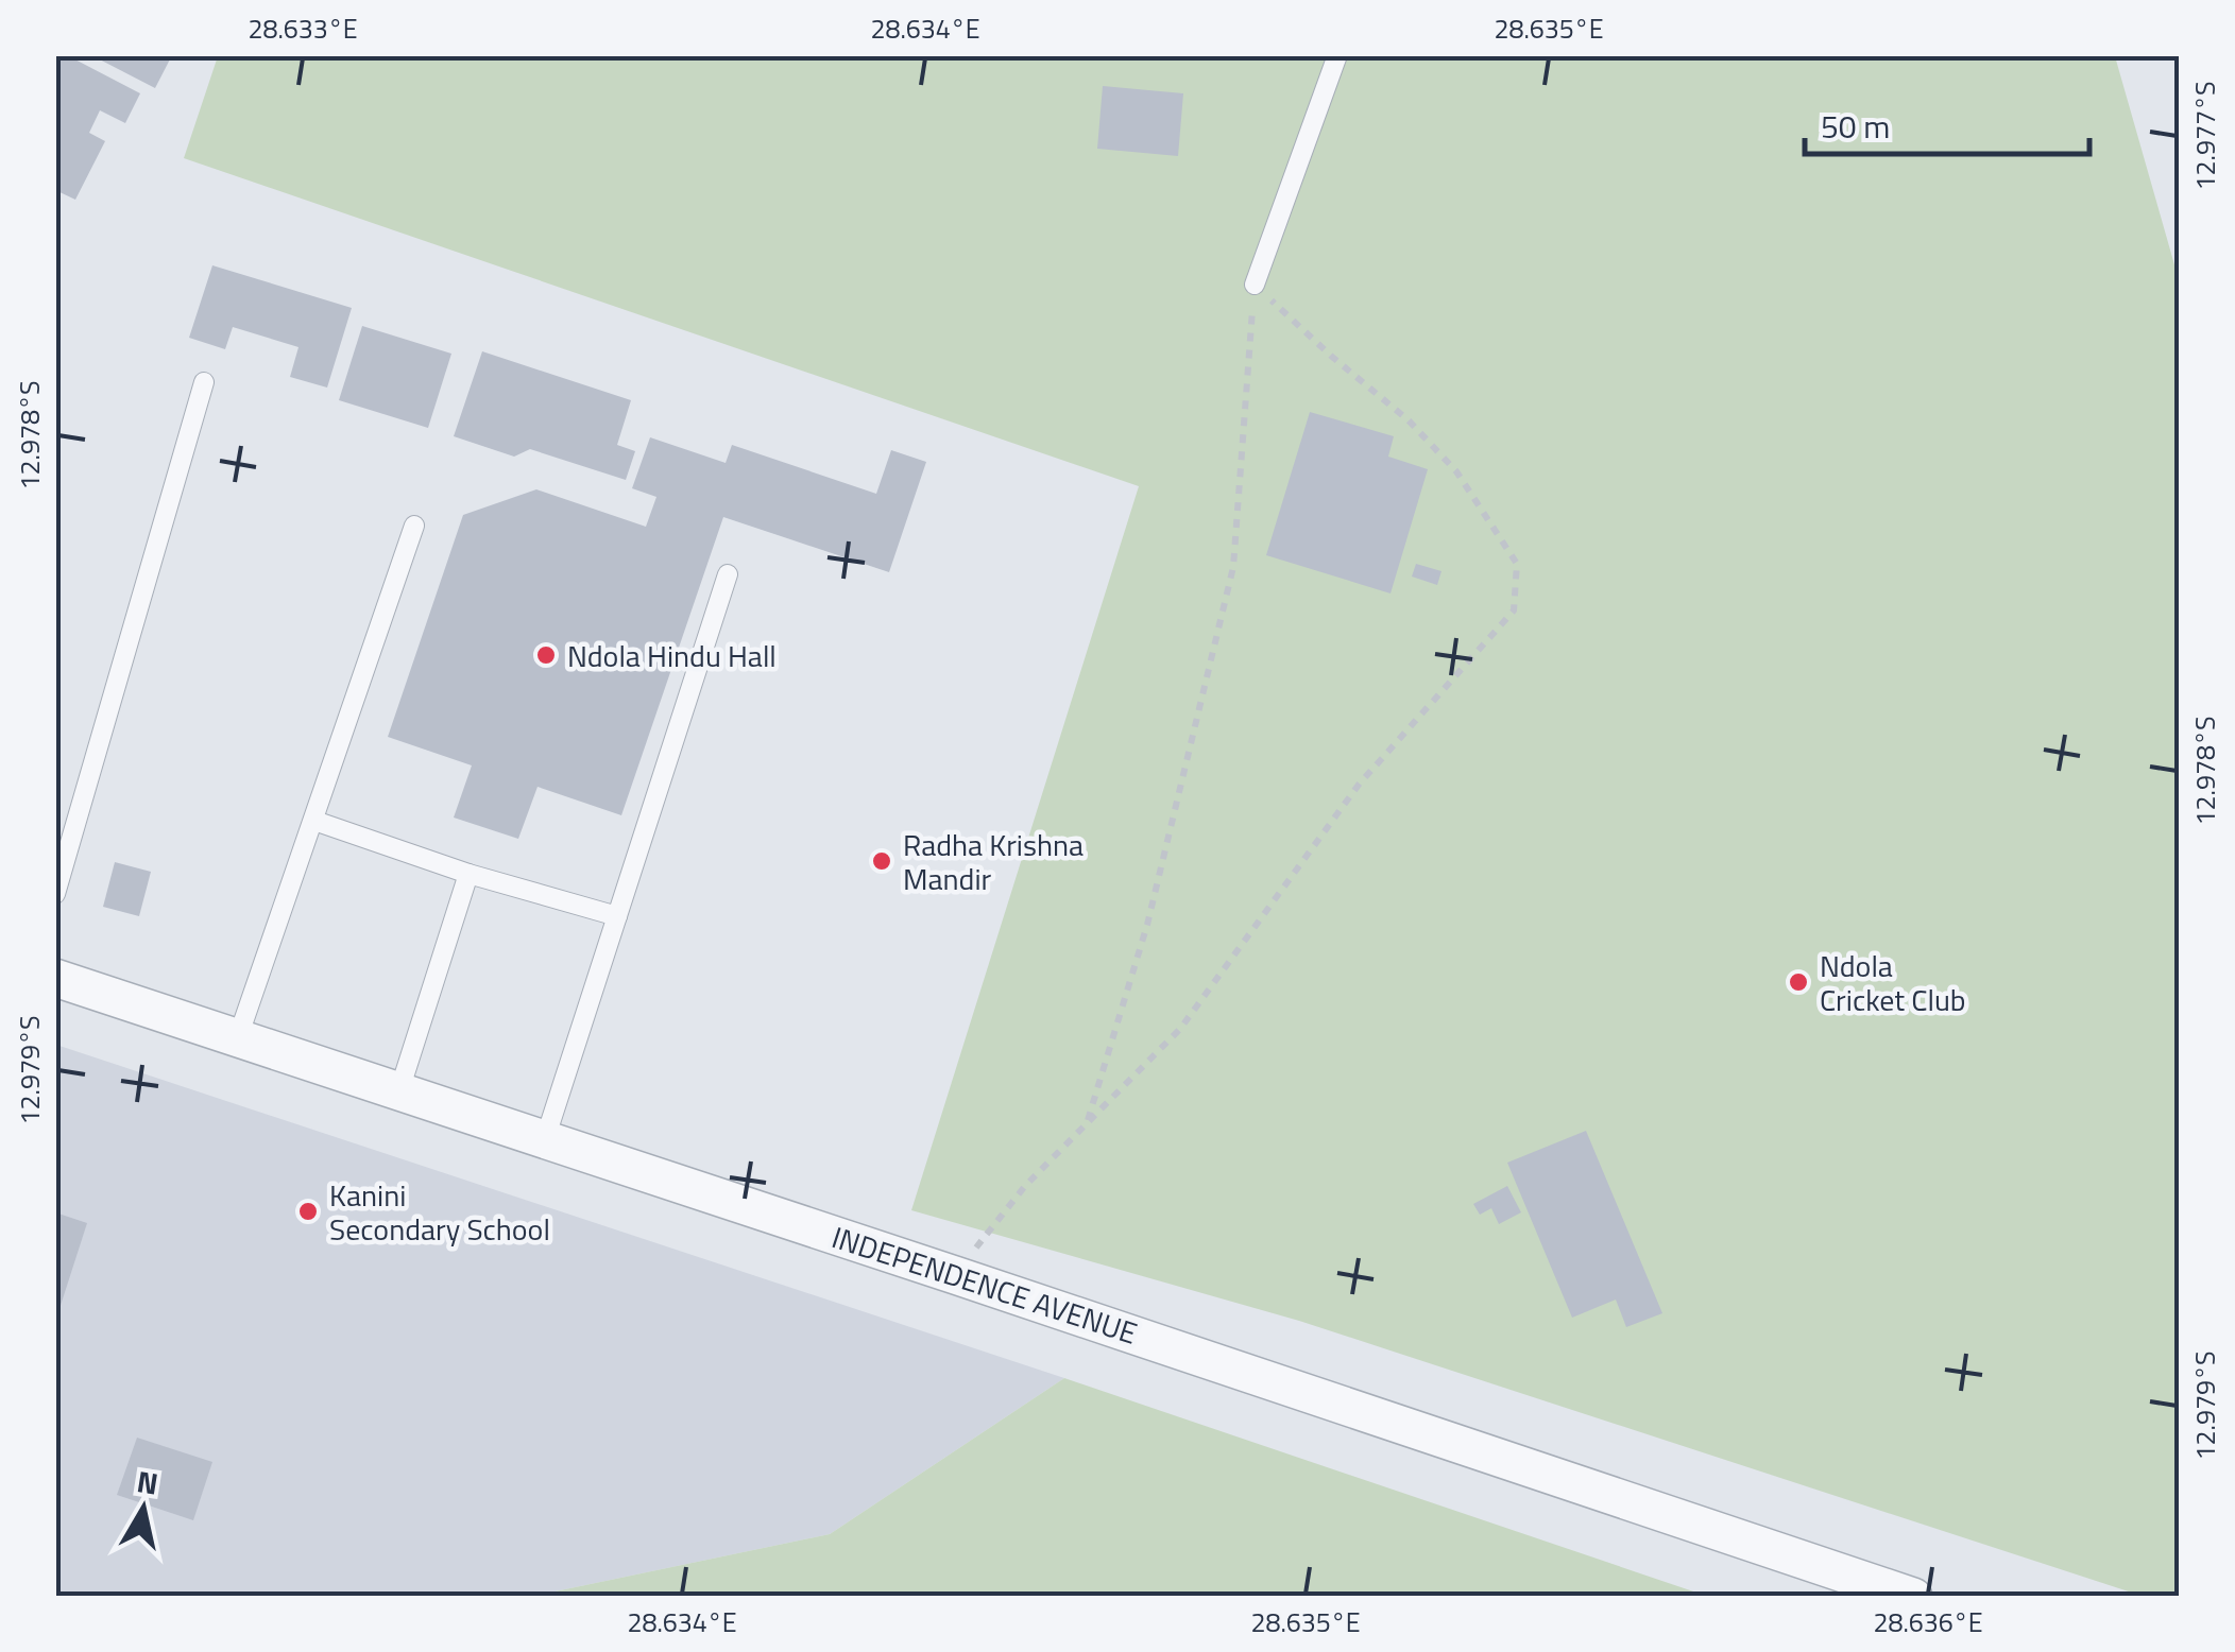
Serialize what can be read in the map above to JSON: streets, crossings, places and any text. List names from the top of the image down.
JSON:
{
  "streets": {
    "street": ["INDEPENDENCE AVENUE"]
  },
  "places": [
    "Ndola Hindu Hall",
    "Radha Krishna Mandir",
    "Ndola Cricket Club",
    "Kanini Secondary School"
  ],
  "scale_bar": "50 m",
  "north": "top",
  "coordinates": [
    "28.633°E",
    "28.634°E",
    "28.635°E",
    "12.977°S",
    "12.978°S",
    "12.979°S",
    "28.636°E"
  ]
}
